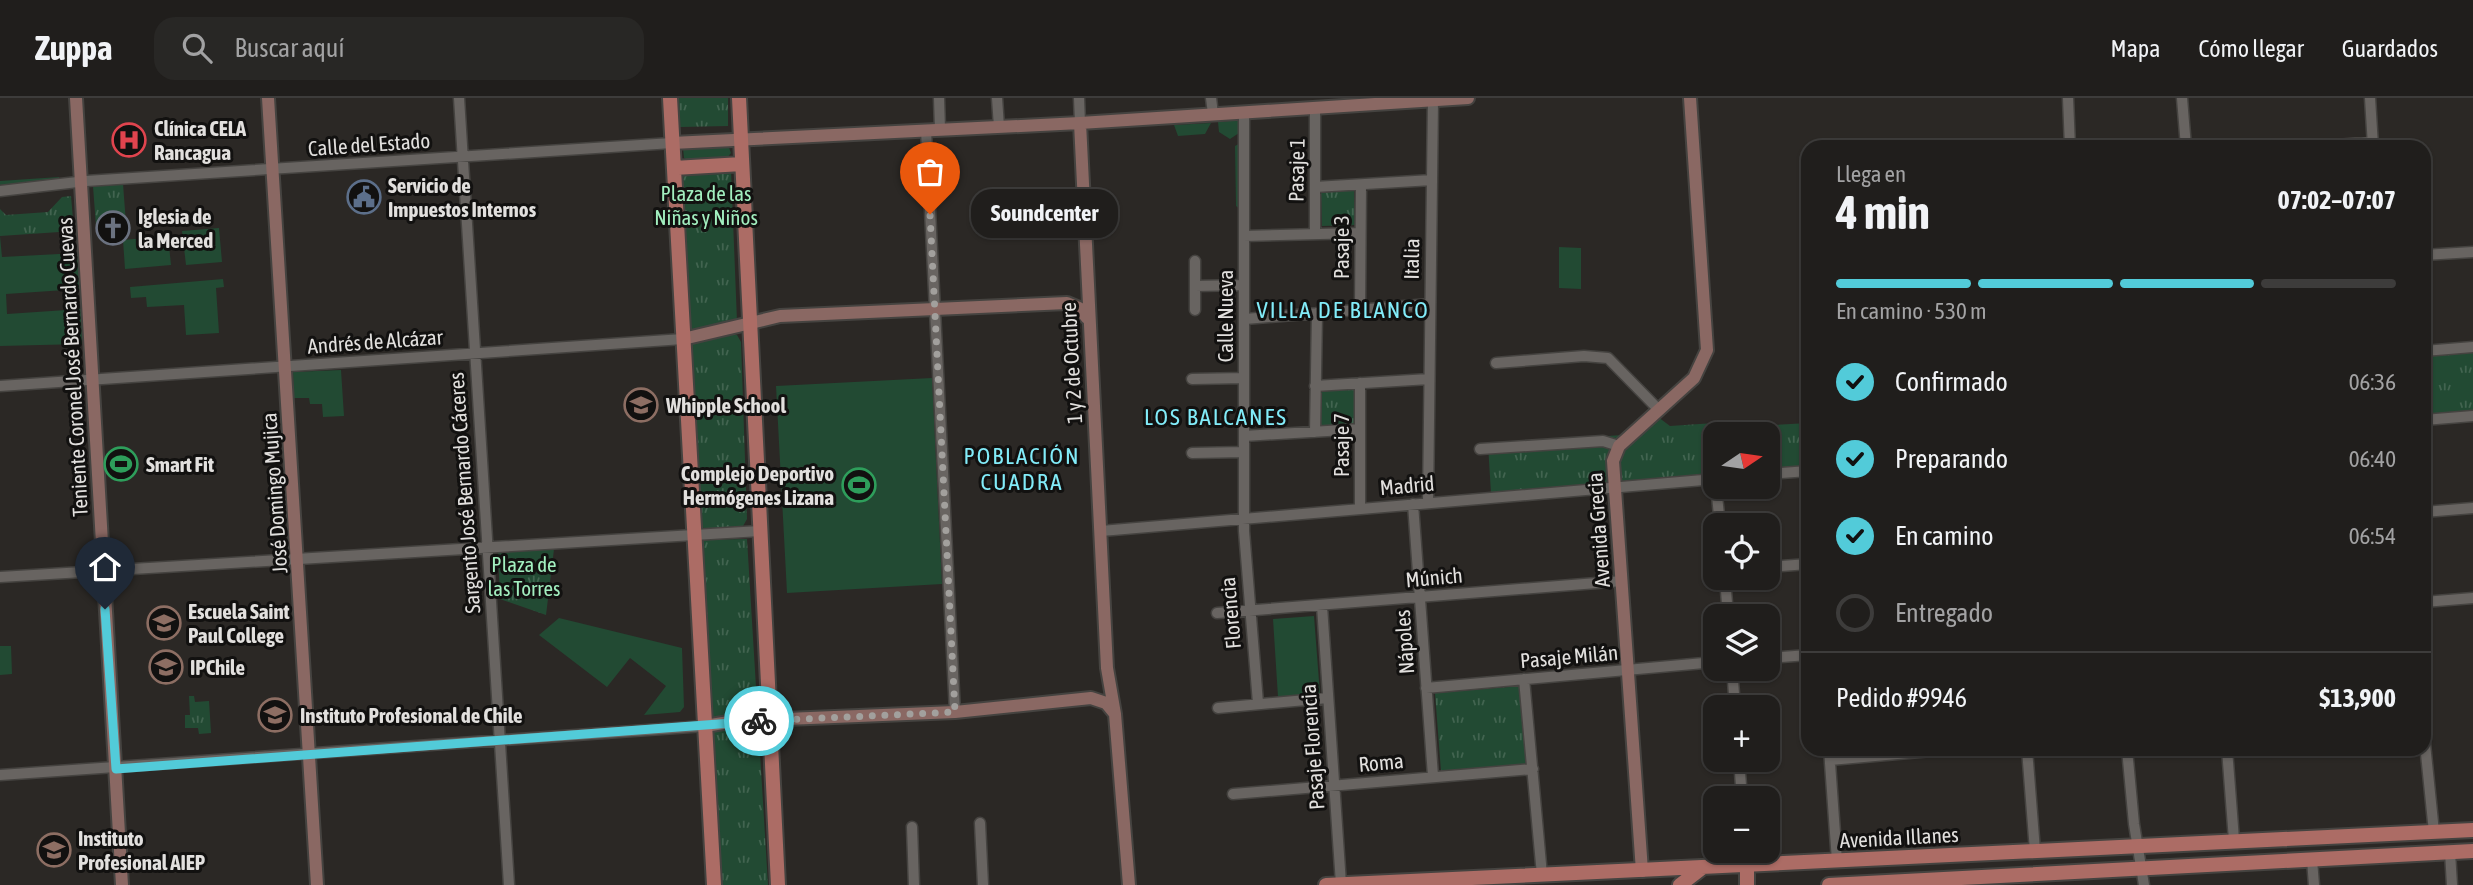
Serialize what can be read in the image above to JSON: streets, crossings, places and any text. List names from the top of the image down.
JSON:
{
  "streets": {
    "main road": ["Avenida Illanes"],
    "street": [
      "Calle del Estado",
      "Pasaje 1",
      "Pasaje 3",
      "Italia",
      "Calle Nueva",
      "Andrés de Alcázar",
      "1 y 2 de Octubre",
      "Teniente Coronel José Bernardo Cuevas",
      "Pasaje 7",
      "Madrid",
      "José Domingo Mujica",
      "Sargento José Bernardo Cáceres",
      "Avenida Grecia",
      "Múnich",
      "Florencia",
      "Nápoles",
      "Pasaje Milán",
      "Pasaje Florencia",
      "Roma"
    ]
  },
  "crossings": [
    ["Calle del Estado", "Pasaje 1"],
    ["Calle del Estado", "Italia"],
    ["Calle del Estado", "Calle Nueva"],
    ["Calle del Estado", "1 y 2 de Octubre"],
    ["Calle del Estado", "Teniente Coronel José Bernardo Cuevas"],
    ["Calle del Estado", "José Domingo Mujica"],
    ["Calle del Estado", "Sargento José Bernardo Cáceres"],
    ["Italia", "Madrid"],
    ["Calle Nueva", "Madrid"],
    ["Calle Nueva", "Florencia"],
    ["Andrés de Alcázar", "Teniente Coronel José Bernardo Cuevas"],
    ["Andrés de Alcázar", "José Domingo Mujica"],
    ["Andrés de Alcázar", "Sargento José Bernardo Cáceres"],
    ["1 y 2 de Octubre", "Madrid"],
    ["Pasaje 7", "Madrid"],
    ["Madrid", "Avenida Grecia"],
    ["Madrid", "Florencia"],
    ["Madrid", "Nápoles"],
    ["Avenida Grecia", "Múnich"],
    ["Avenida Grecia", "Pasaje Milán"],
    ["Avenida Grecia", "Avenida Illanes"],
    ["Múnich", "Florencia"],
    ["Múnich", "Nápoles"],
    ["Múnich", "Pasaje Florencia"],
    ["Nápoles", "Pasaje Milán"],
    ["Nápoles", "Roma"],
    ["Pasaje Florencia", "Roma"],
    ["Pasaje Florencia", "Avenida Illanes"]
  ],
  "districts": ["VILLA DE BLANCO", "LOS BALCANES", "POBLACIÓN CUADRA"],
  "parks": ["Plaza de las Niñas y Niños", "Plaza de las Torres"],
  "places": {
    "hospital": ["Clínica CELA Rancagua"],
    "public building": ["Servicio de Impuestos Internos"],
    "other": ["Soundcenter"],
    "church": ["Iglesia de la Merced"],
    "school or university": [
      "Whipple School",
      "Escuela Saint Paul College",
      "IPChile",
      "Instituto Profesional de Chile",
      "Instituto Profesional AIEP"
    ],
    "sports": ["Smart Fit", "Complejo Deportivo Hermógenes Lizana"]
  },
  "north": "right",
  "page": {
    "header": "Zuppa",
    "search": "Buscar aquí",
    "nav": ["Mapa", "Cómo llegar", "Guardados"],
    "heading": ["4 min", "Llega en", "07:02–07:07"],
    "panel": ["Pedido #9946", "$13,900"],
    "bubble": "Soundcenter",
    "bar": "En camino · 530 m",
    "list": [
      ["Confirmado", "06:36"],
      ["Preparando", "06:40"],
      ["En camino", "06:54"],
      "Entregado"
    ],
    "map_buttons": ["+", "−"]
  }
}
